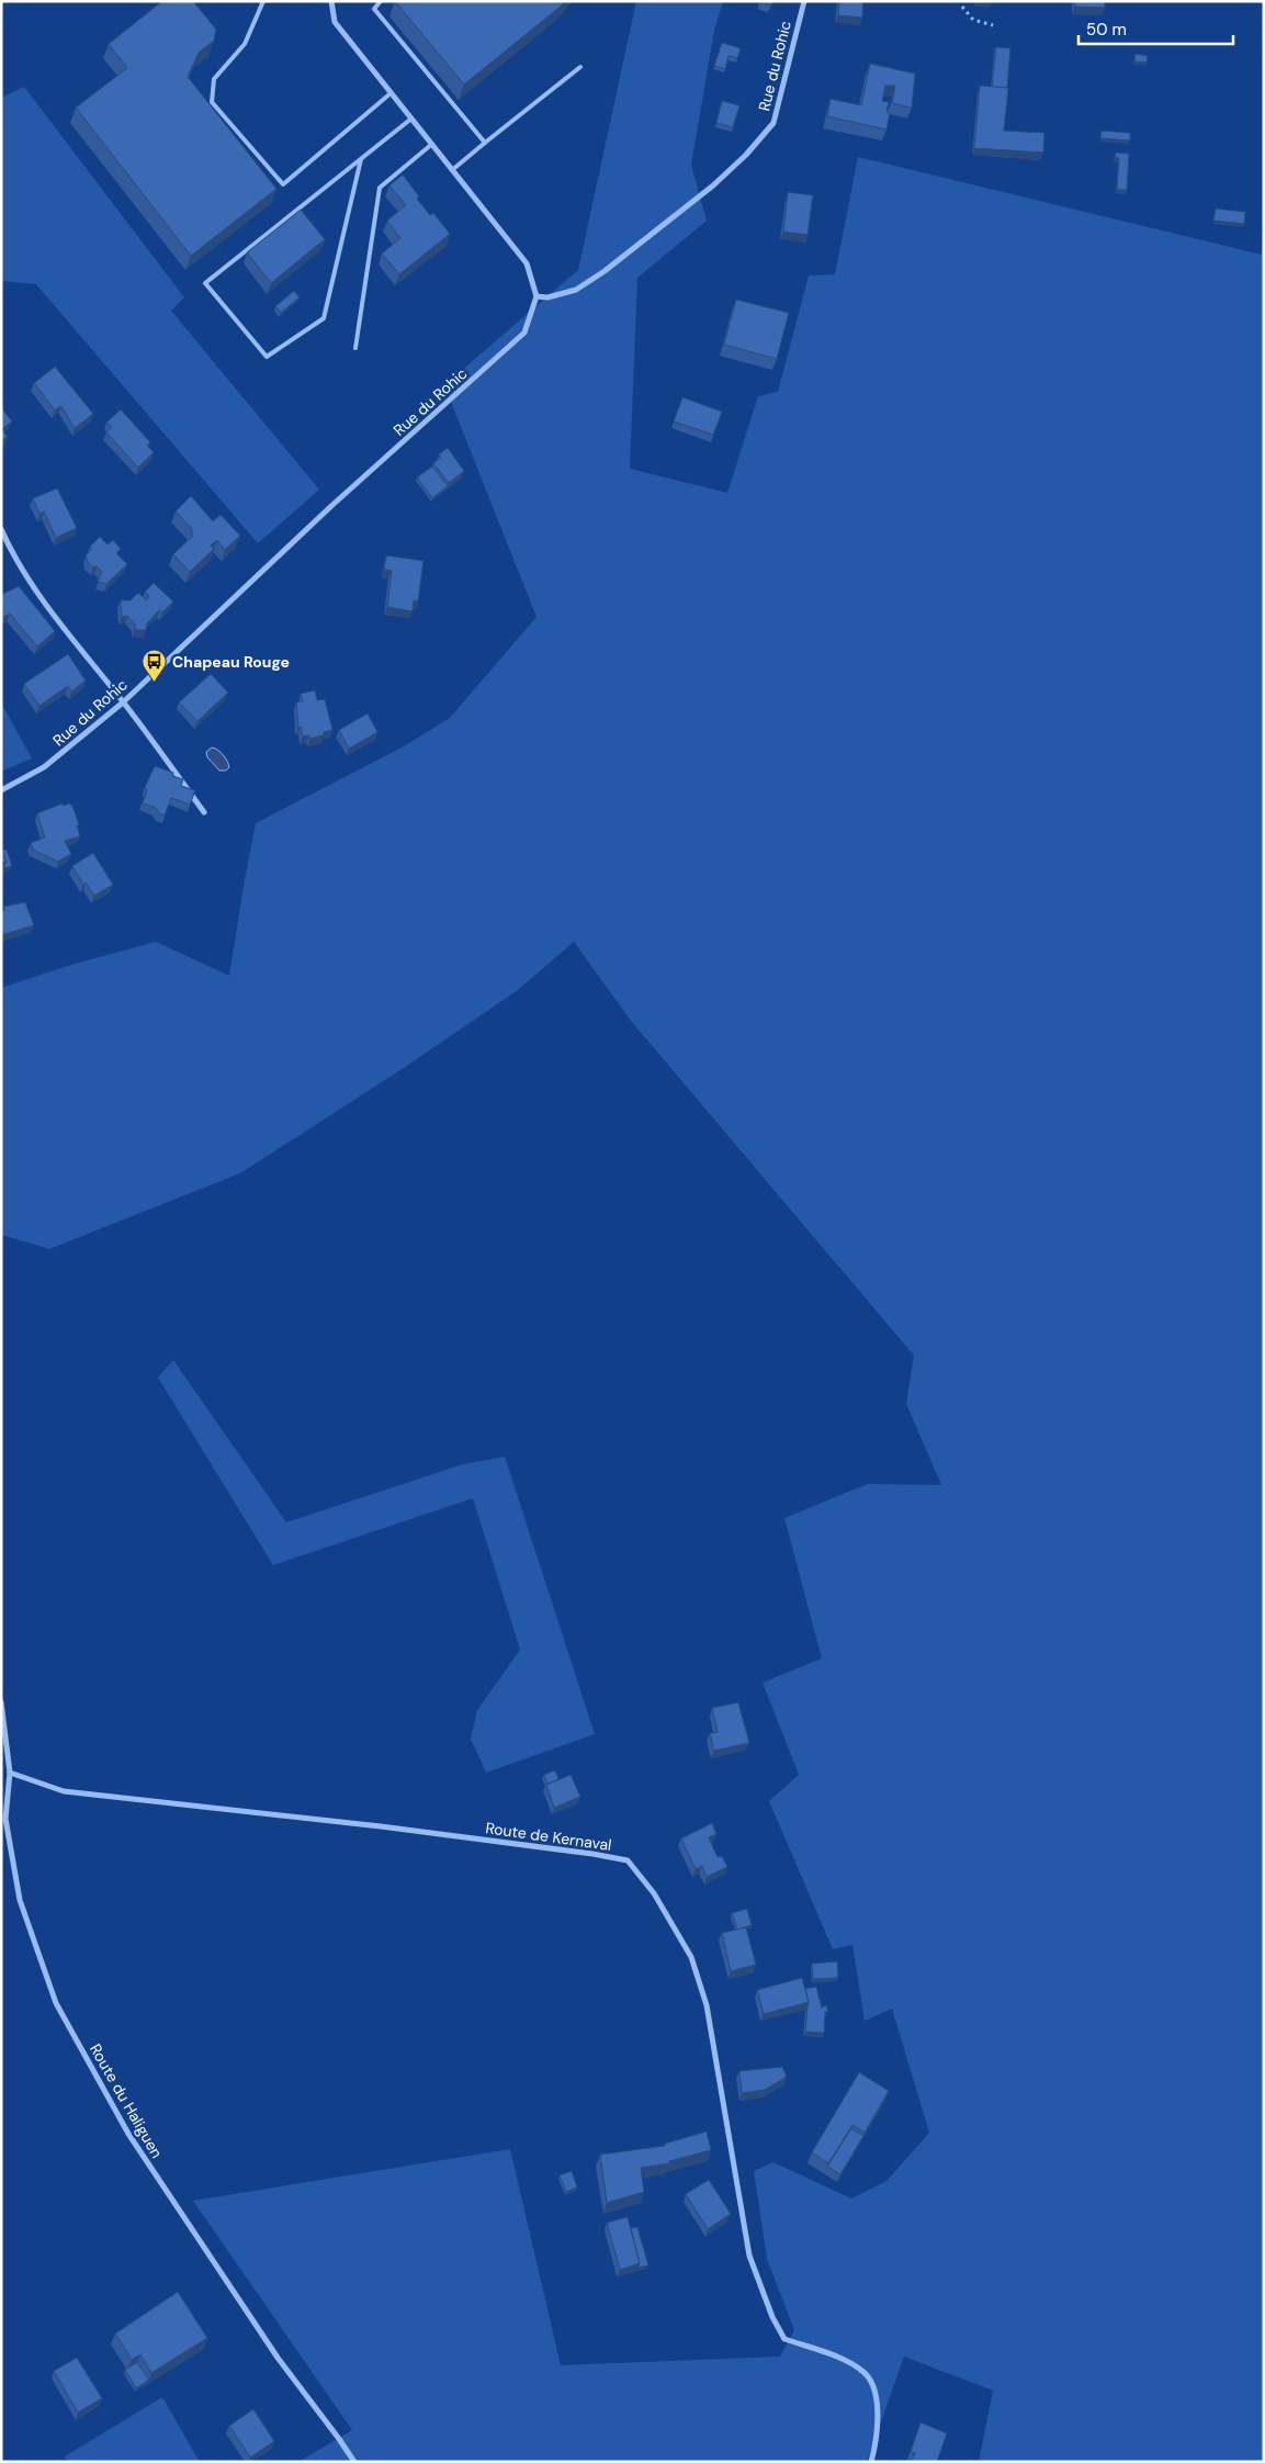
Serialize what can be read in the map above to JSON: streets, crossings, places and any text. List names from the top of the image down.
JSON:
{
  "streets": {
    "street": ["Rue du Rohic", "Route de Kernaval", "Route du Haliguen"]
  },
  "crossings": [
    ["Route de Kernaval", "Route du Haliguen"]
  ],
  "places": {
    "bus stop": ["Chapeau Rouge"]
  },
  "scale_bar": "50 m"
}
